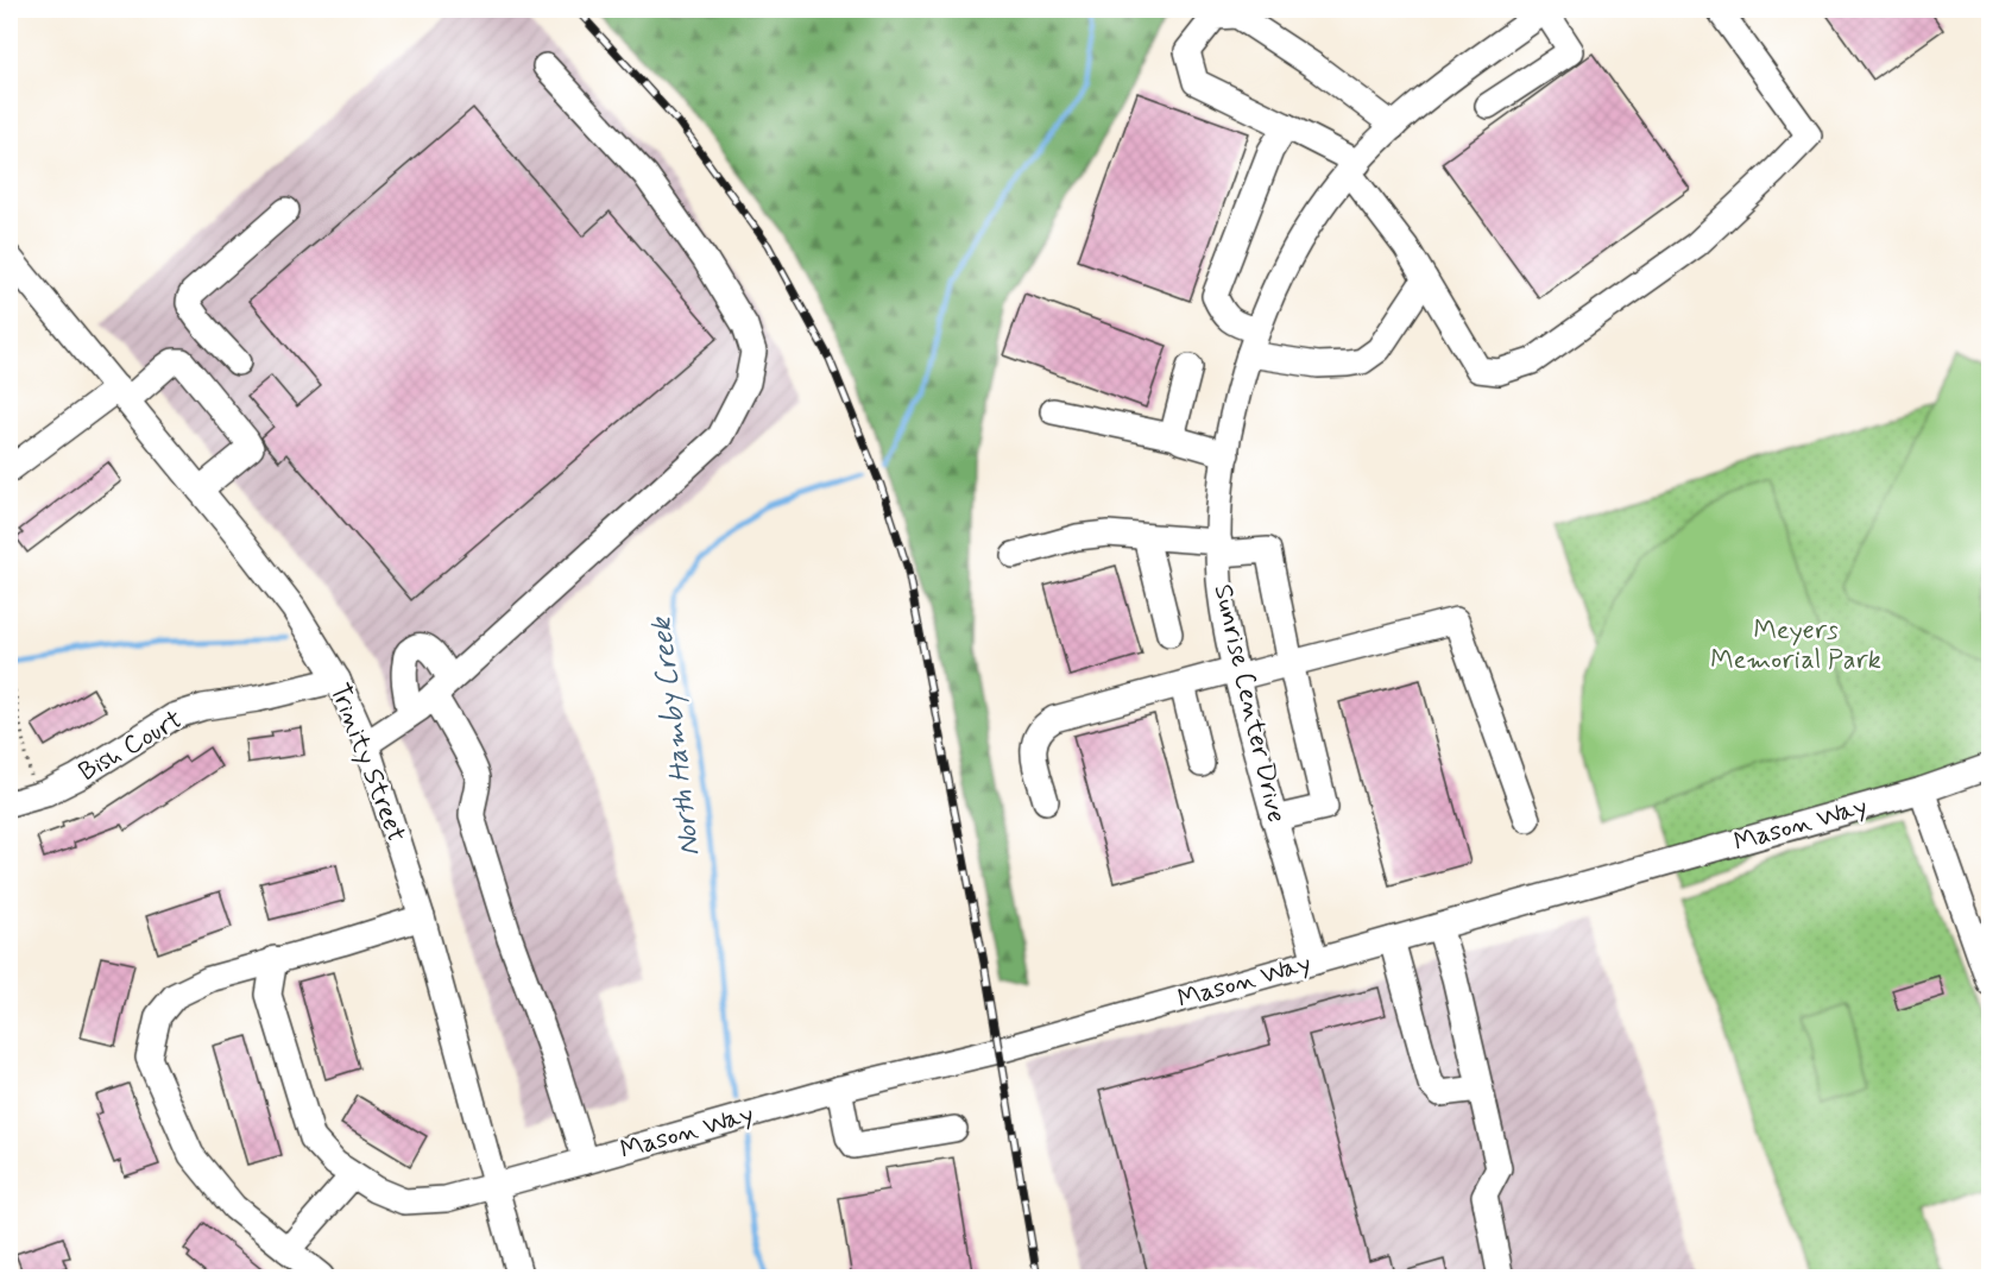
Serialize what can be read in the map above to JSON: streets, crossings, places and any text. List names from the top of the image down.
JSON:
{
  "streets": {
    "street": [
      "Sunrise Center Drive",
      "Bish Court",
      "Trinity Street",
      "Mason Way"
    ]
  },
  "crossings": [
    ["Sunrise Center Drive", "Mason Way"],
    ["Bish Court", "Trinity Street"],
    ["Trinity Street", "Mason Way"]
  ],
  "water": ["North Hamby Creek"],
  "parks": ["Meyers Memorial Park"]
}
